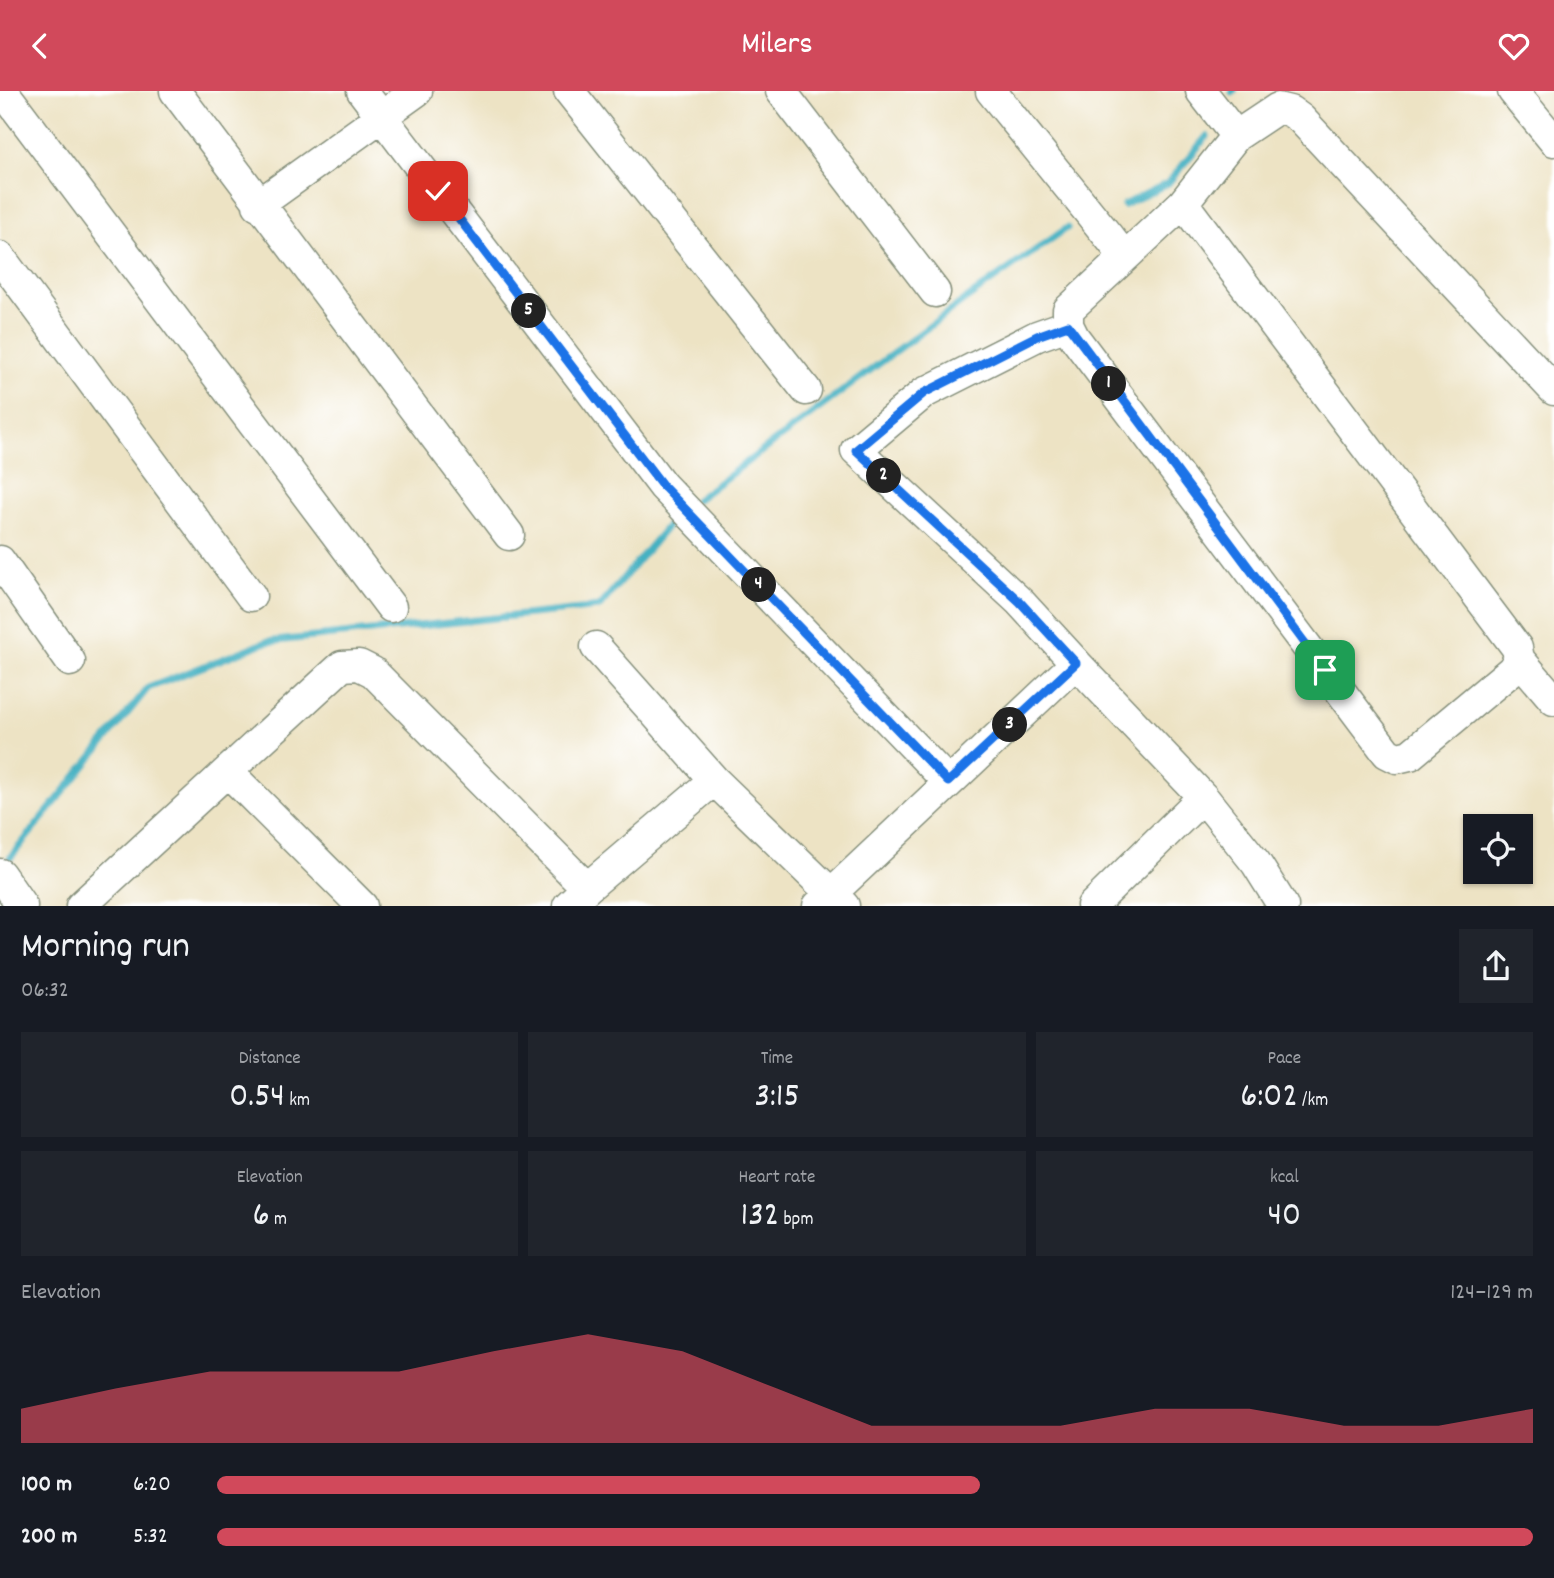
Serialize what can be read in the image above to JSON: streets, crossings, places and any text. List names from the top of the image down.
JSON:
{
  "page": {
    "header": "Milers",
    "pins": [
      "5",
      "1",
      "2",
      "4",
      "3"
    ],
    "heading": ["Morning run", "06:32"],
    "stats": [
      ["Distance", "0.54 km"],
      ["Time", "3:15"],
      ["Pace", "6:02 /km"],
      ["Elevation", "6 m"],
      ["Heart rate", "132 bpm"],
      ["kcal", "40"]
    ],
    "chart": ["Elevation", "124–129 m"],
    "list": [
      {
        "name": "100 m",
        "note": "6:20"
      },
      {
        "name": "200 m",
        "note": "5:32"
      }
    ]
  }
}
